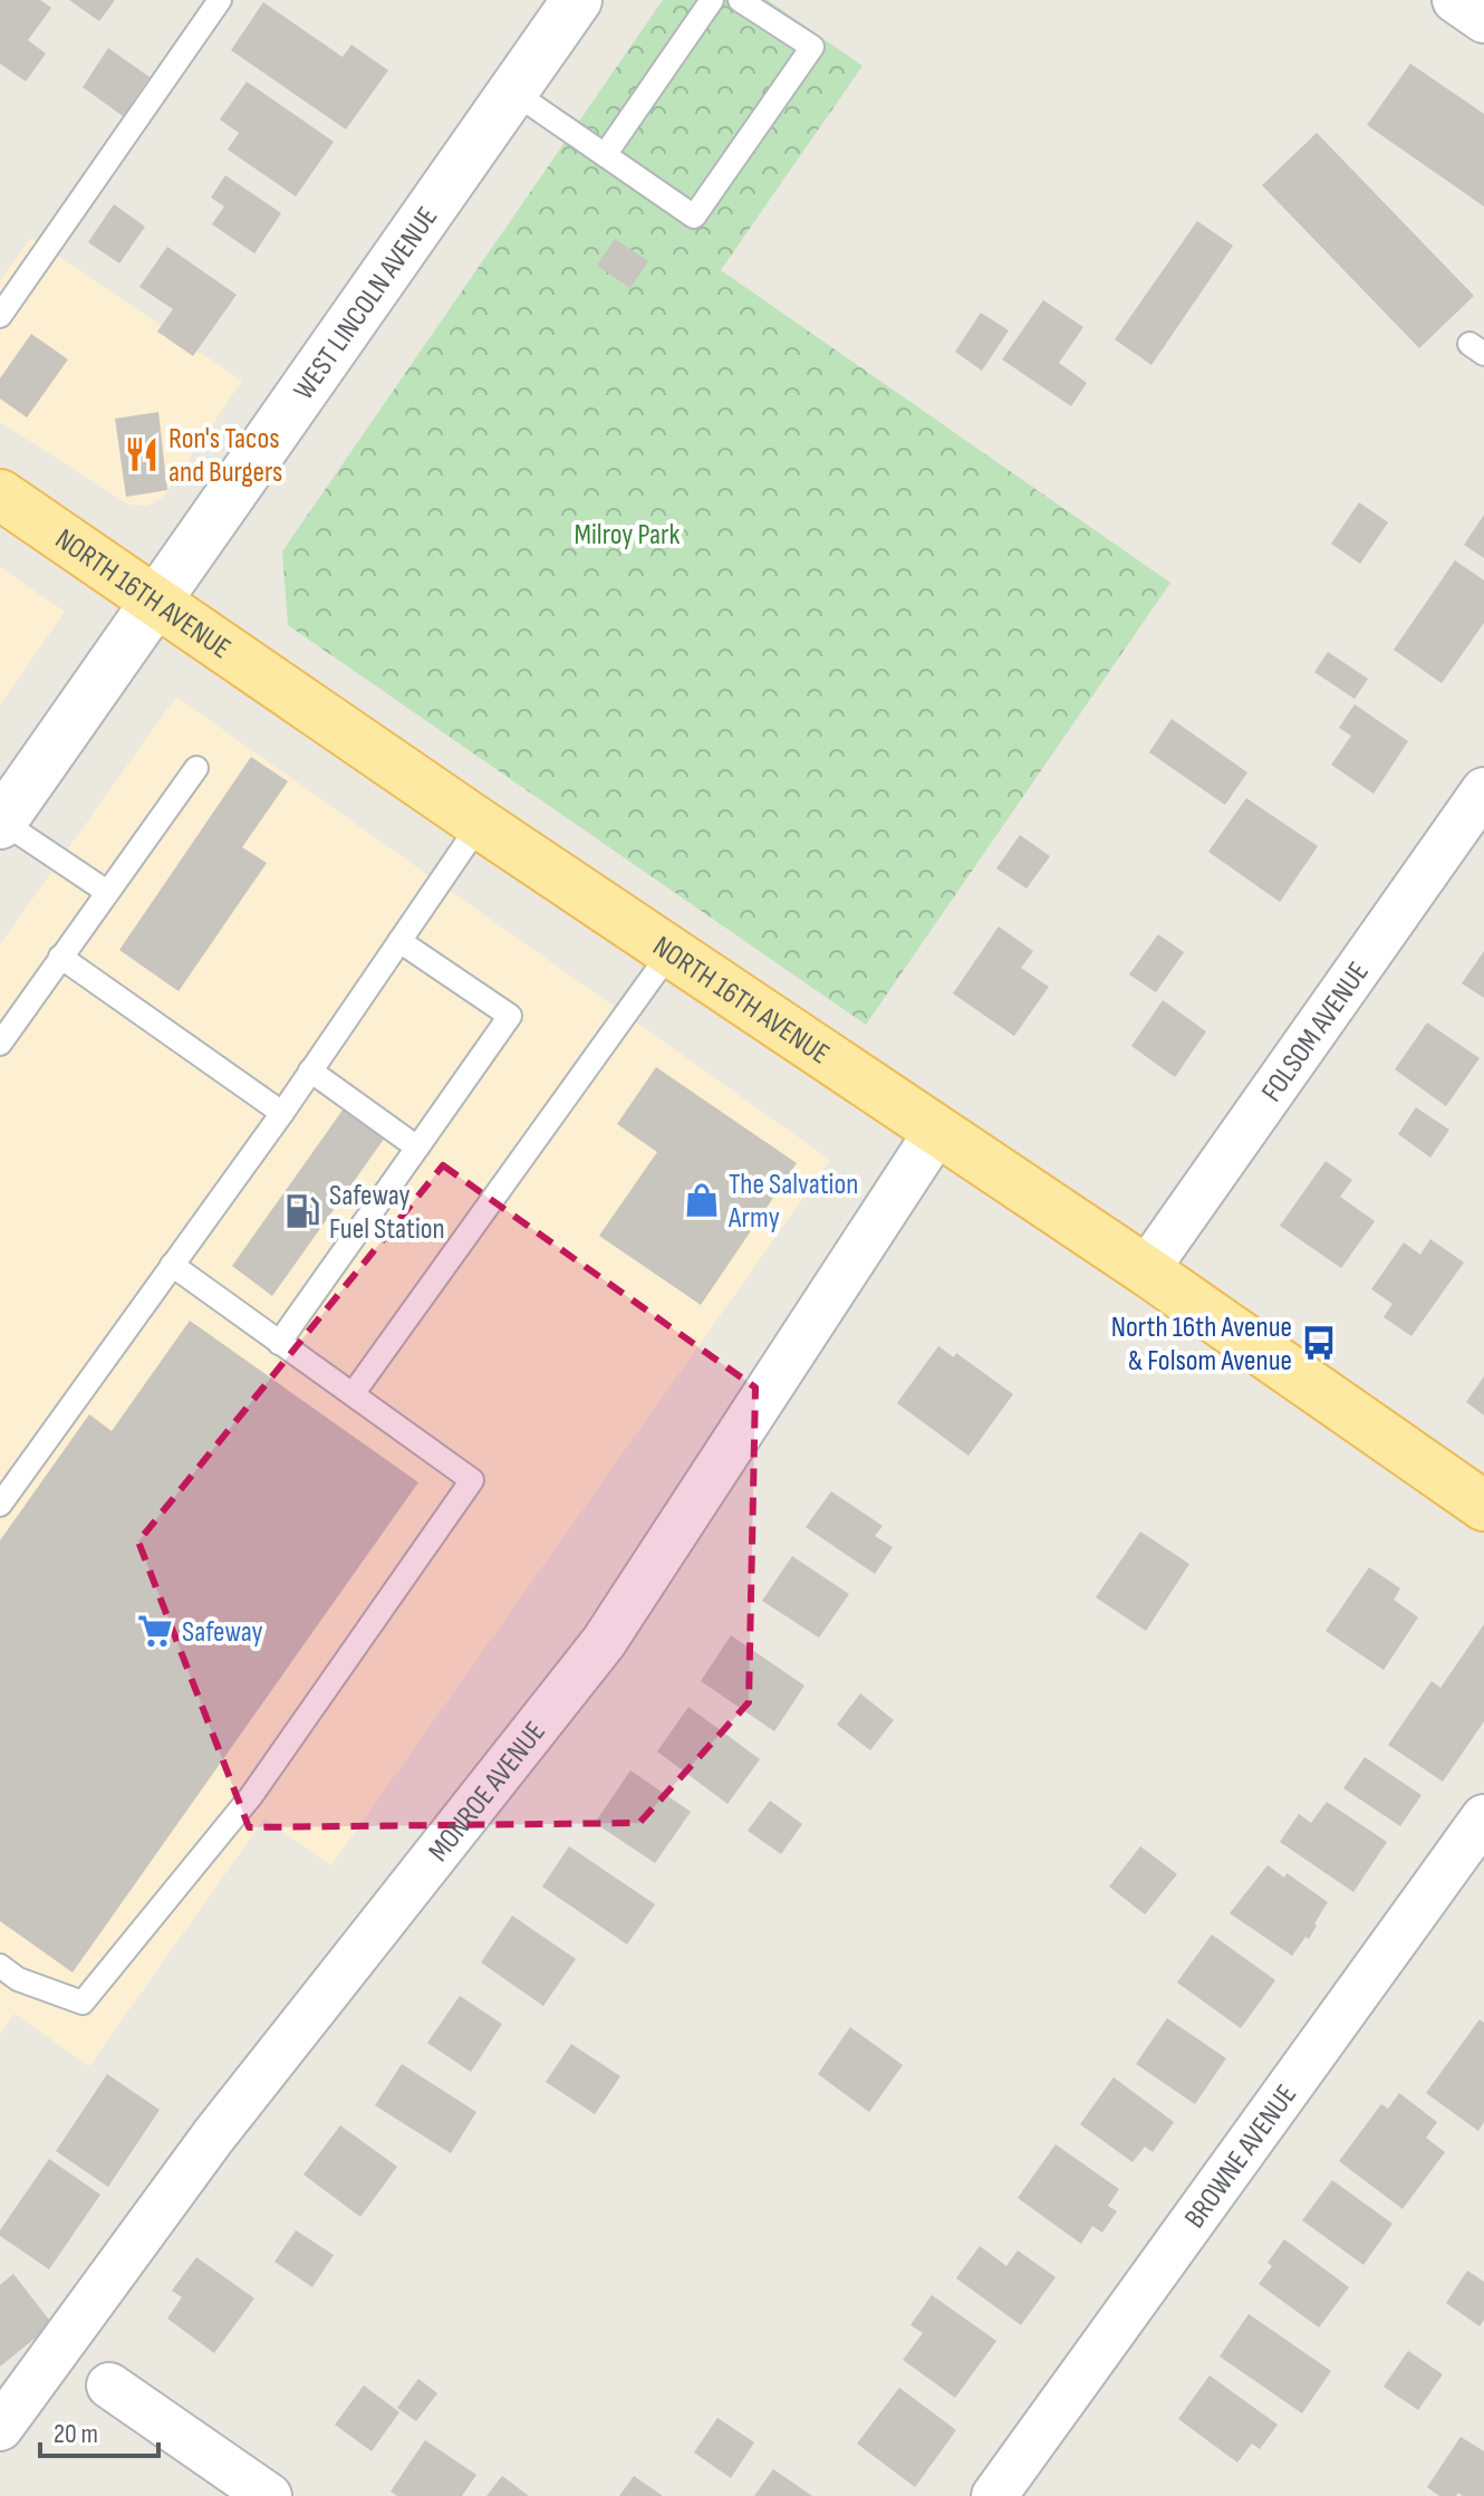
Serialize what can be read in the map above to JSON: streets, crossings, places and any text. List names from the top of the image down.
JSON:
{
  "streets": {
    "main road": ["WEST LINCOLN AVENUE", "NORTH 16TH AVENUE"],
    "street": ["FOLSOM AVENUE", "MONROE AVENUE", "BROWNE AVENUE"]
  },
  "crossings": [
    ["WEST LINCOLN AVENUE", "NORTH 16TH AVENUE"],
    ["NORTH 16TH AVENUE", "FOLSOM AVENUE"],
    ["NORTH 16TH AVENUE", "MONROE AVENUE"]
  ],
  "parks": ["Milroy Park"],
  "places": {
    "restaurant": ["Ron's Tacos and Burgers"],
    "shop": ["The Salvation Army"],
    "fuel station": ["Safeway Fuel Station"],
    "bus stop": ["North 16th Avenue & Folsom Avenue"],
    "supermarket": ["Safeway"]
  },
  "scale_bar": "20 m"
}
